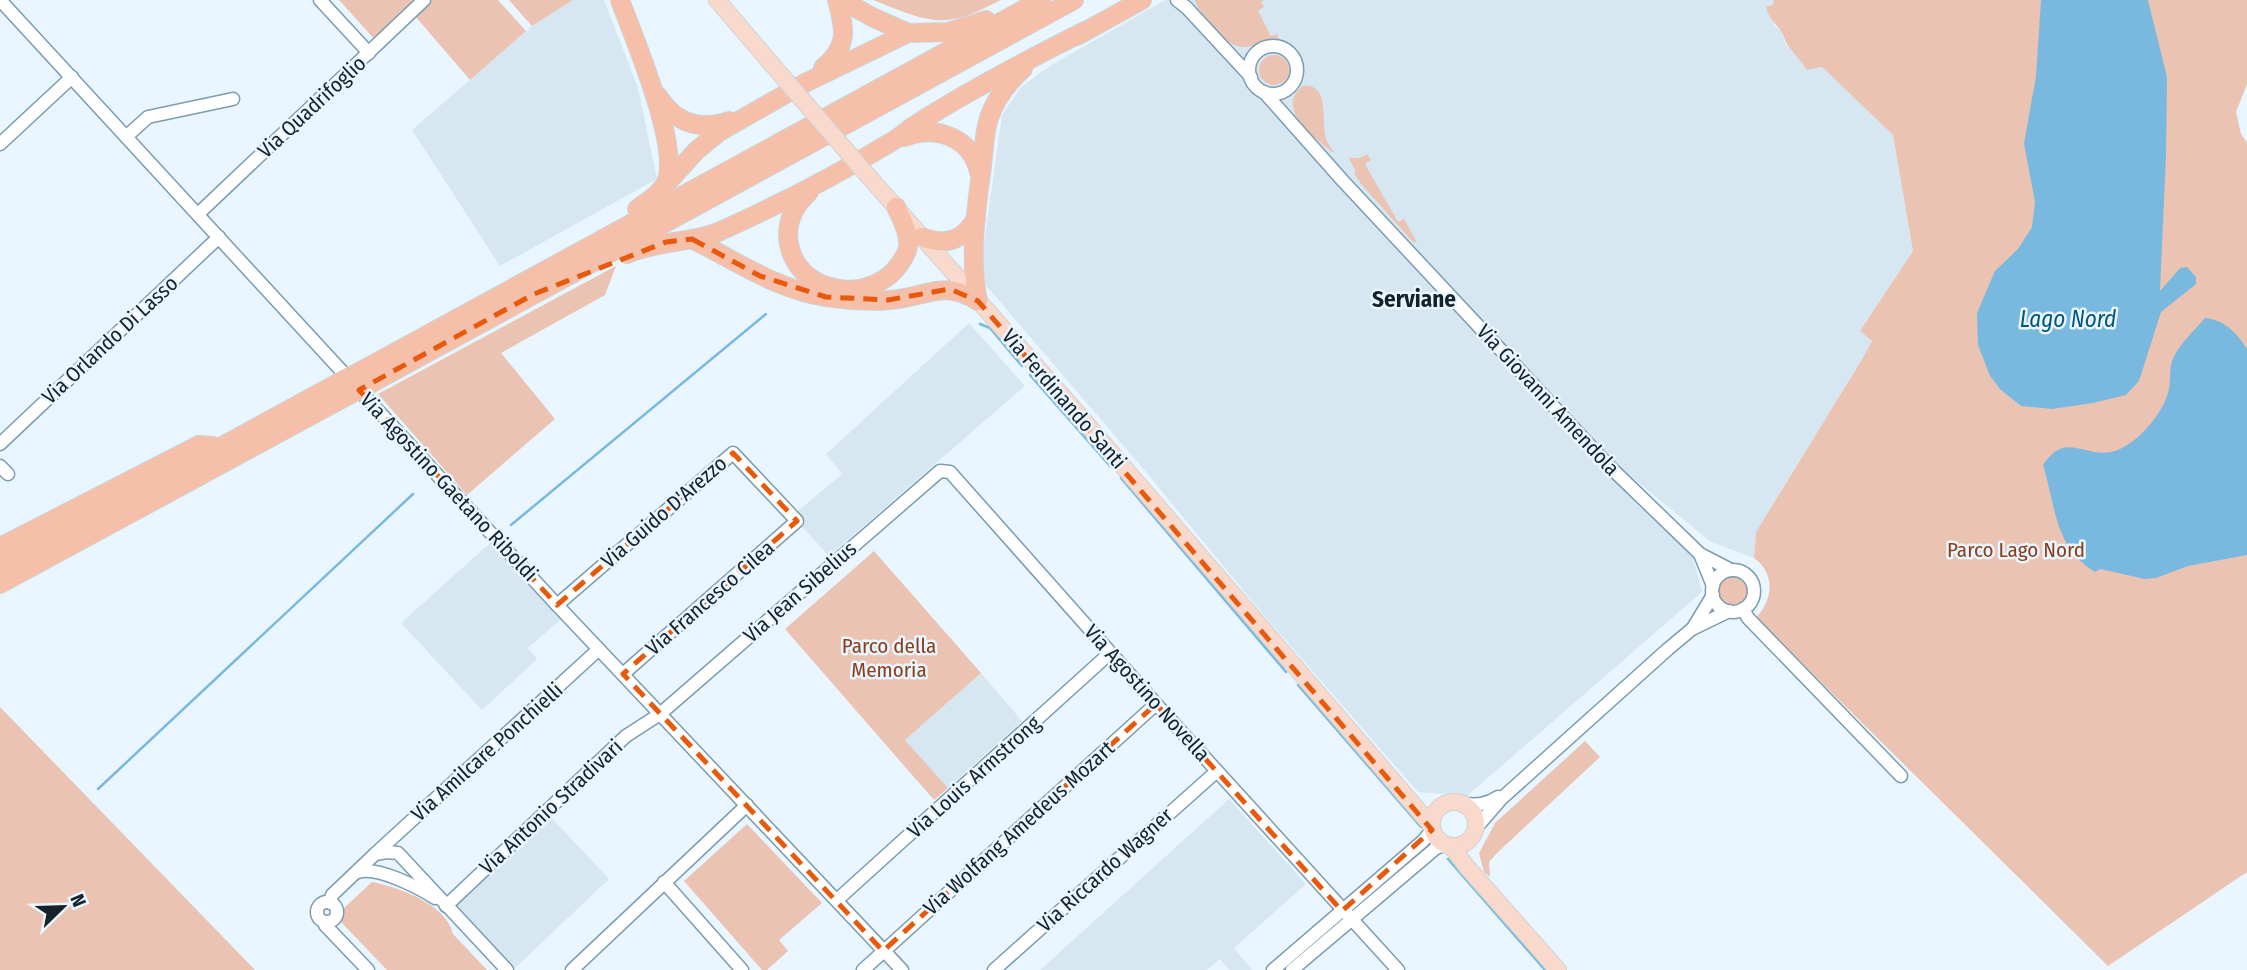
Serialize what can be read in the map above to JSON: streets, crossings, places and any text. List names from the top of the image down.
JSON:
{
  "streets": {
    "main road": ["Via Ferdinando Santi"],
    "street": [
      "Via Quadrifoglio",
      "Via Orlando Di Lasso",
      "Via Giovanni Amendola",
      "Via Agostino Gaetano Riboldi",
      "Via Guido D'Arezzo",
      "Via Jean Sibelius",
      "Via Francesco Cilea",
      "Via Agostino Novella",
      "Via Amilcare Ponchielli",
      "Via Louis Armstrong",
      "Via Antonio Stradivari",
      "Via Wolfang Amedeus Mozart",
      "Via Riccardo Wagner"
    ]
  },
  "crossings": [
    ["Via Quadrifoglio", "Via Agostino Gaetano Riboldi"],
    ["Via Orlando Di Lasso", "Via Agostino Gaetano Riboldi"],
    ["Via Agostino Gaetano Riboldi", "Via Guido D'Arezzo"],
    ["Via Agostino Gaetano Riboldi", "Via Jean Sibelius"],
    ["Via Agostino Gaetano Riboldi", "Via Francesco Cilea"],
    ["Via Agostino Gaetano Riboldi", "Via Amilcare Ponchielli"],
    ["Via Agostino Gaetano Riboldi", "Via Louis Armstrong"],
    ["Via Agostino Gaetano Riboldi", "Via Antonio Stradivari"],
    ["Via Agostino Gaetano Riboldi", "Via Wolfang Amedeus Mozart"],
    ["Via Guido D'Arezzo", "Via Francesco Cilea"],
    ["Via Jean Sibelius", "Via Agostino Novella"],
    ["Via Jean Sibelius", "Via Antonio Stradivari"],
    ["Via Agostino Novella", "Via Louis Armstrong"],
    ["Via Agostino Novella", "Via Wolfang Amedeus Mozart"],
    ["Via Agostino Novella", "Via Riccardo Wagner"]
  ],
  "districts": ["Serviane"],
  "water": ["Lago Nord"],
  "parks": ["Parco Lago Nord", "Parco della Memoria"],
  "north": "top right"
}
